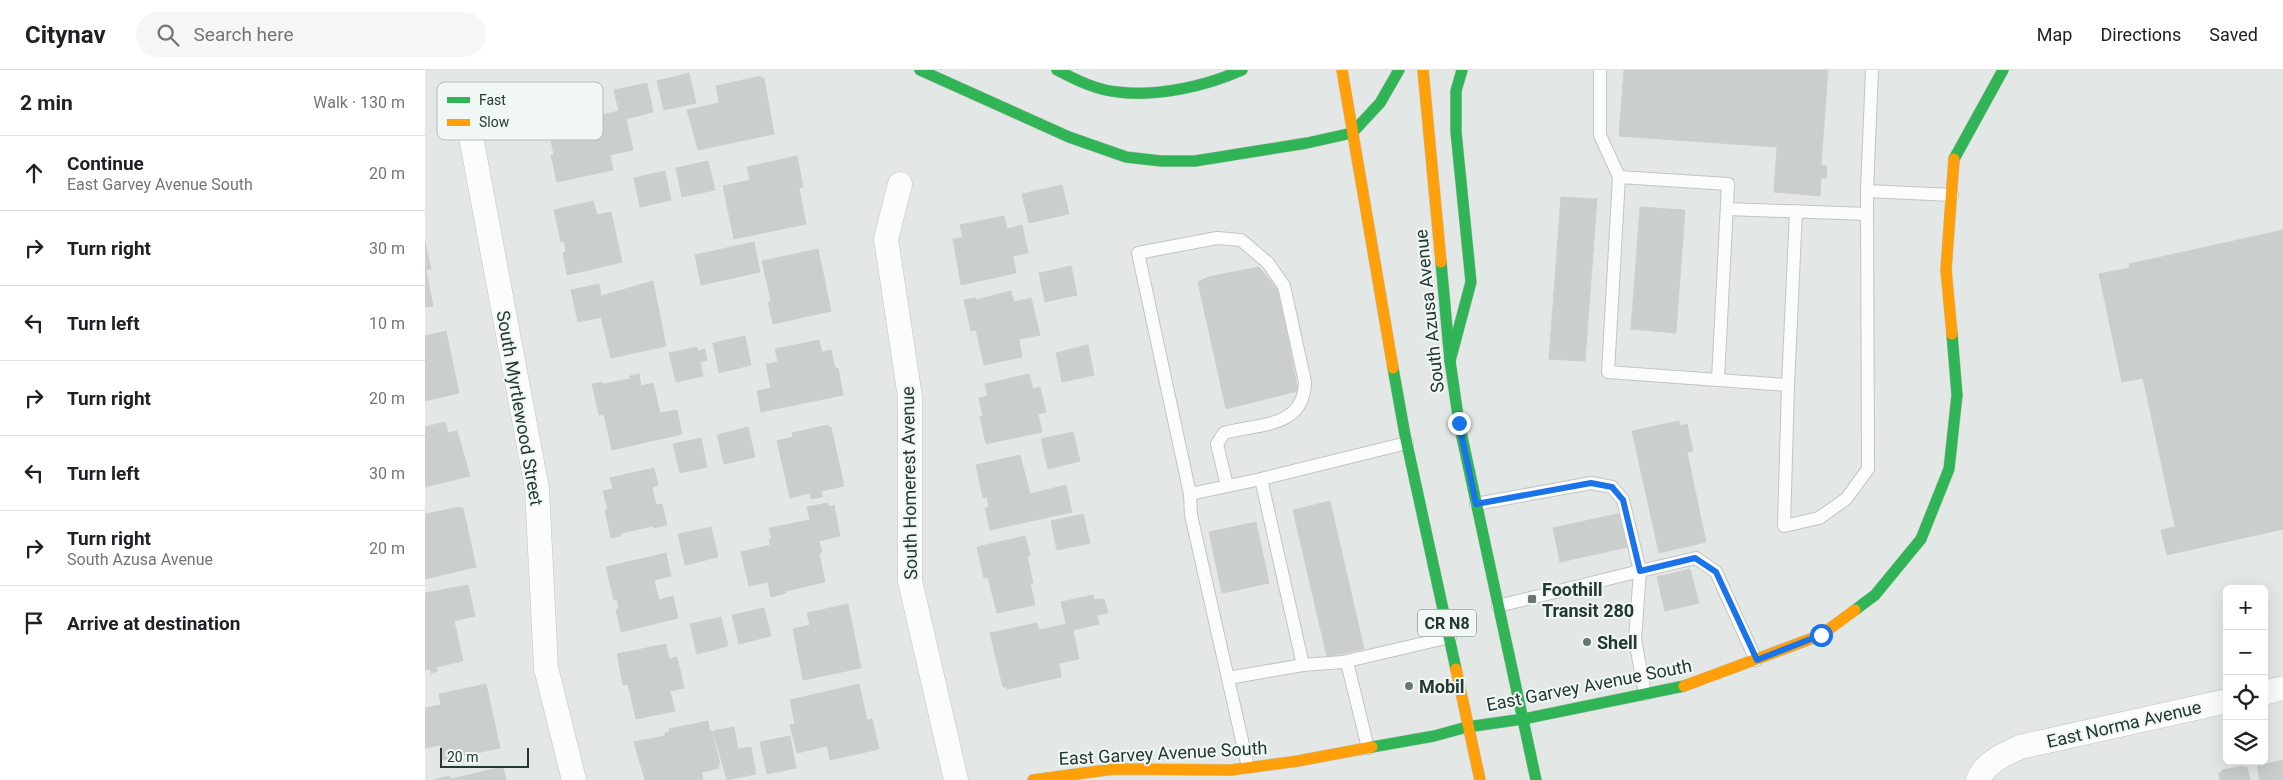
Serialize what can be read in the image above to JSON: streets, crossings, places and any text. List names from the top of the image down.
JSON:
{
  "streets": {
    "main road": ["South Azusa Avenue", "CR N8", "East Garvey Avenue South"],
    "street": ["South Myrtlewood Street", "South Homerest Avenue", "East Norma Avenue"]
  },
  "crossings": [
    ["South Azusa Avenue", "East Garvey Avenue South"],
    ["CR N8", "East Garvey Avenue South"]
  ],
  "places": {
    "transit": ["Foothill Transit 280"],
    "other": ["Shell", "Mobil"]
  },
  "legend": ["Fast", "Slow"],
  "scale_bar": "20 m",
  "page": {
    "header": "Citynav",
    "search": "Search here",
    "nav": ["Map", "Directions", "Saved"],
    "heading": ["2 min", "Walk · 130 m"],
    "list": [
      ["Continue", "East Garvey Avenue South", "20 m"],
      ["Turn right", "30 m"],
      ["Turn left", "10 m"],
      ["Turn right", "20 m"],
      ["Turn left", "30 m"],
      ["Turn right", "South Azusa Avenue", "20 m"],
      "Arrive at destination"
    ],
    "map_buttons": ["+", "−"],
    "scale": "20 m"
  }
}
